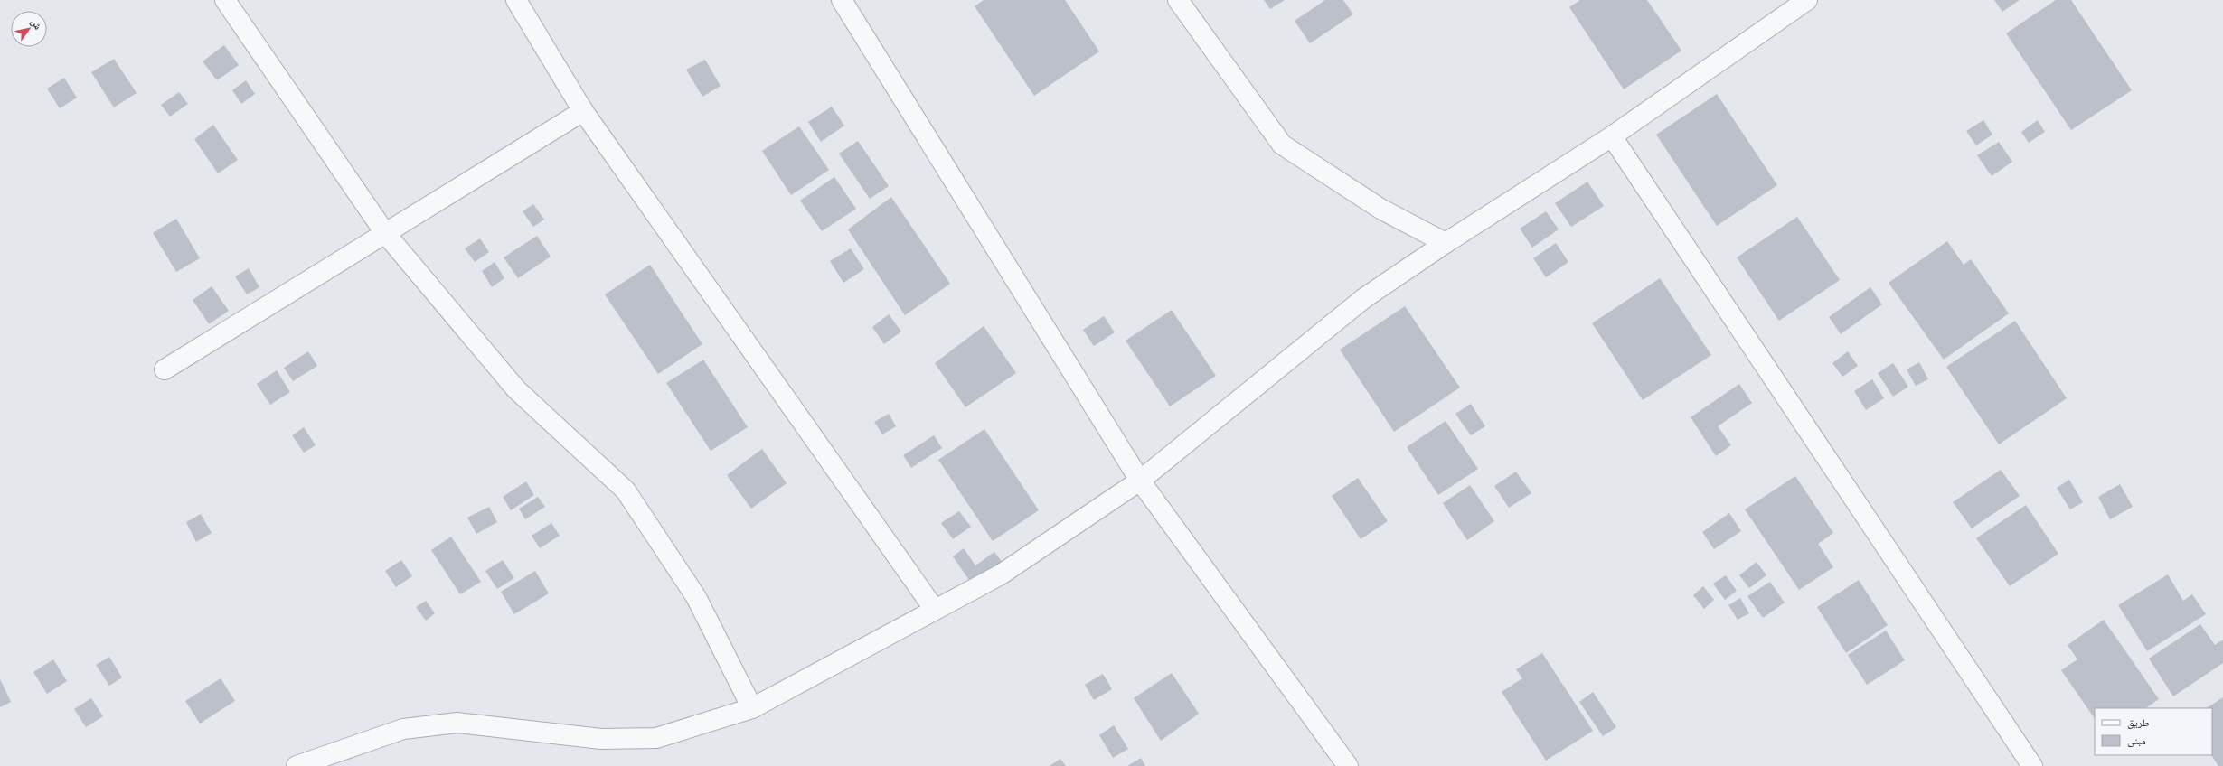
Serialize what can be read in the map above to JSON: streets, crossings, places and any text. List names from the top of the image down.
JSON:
{
  "legend": ["طريق", "مبنى"],
  "north": "top right"
}
